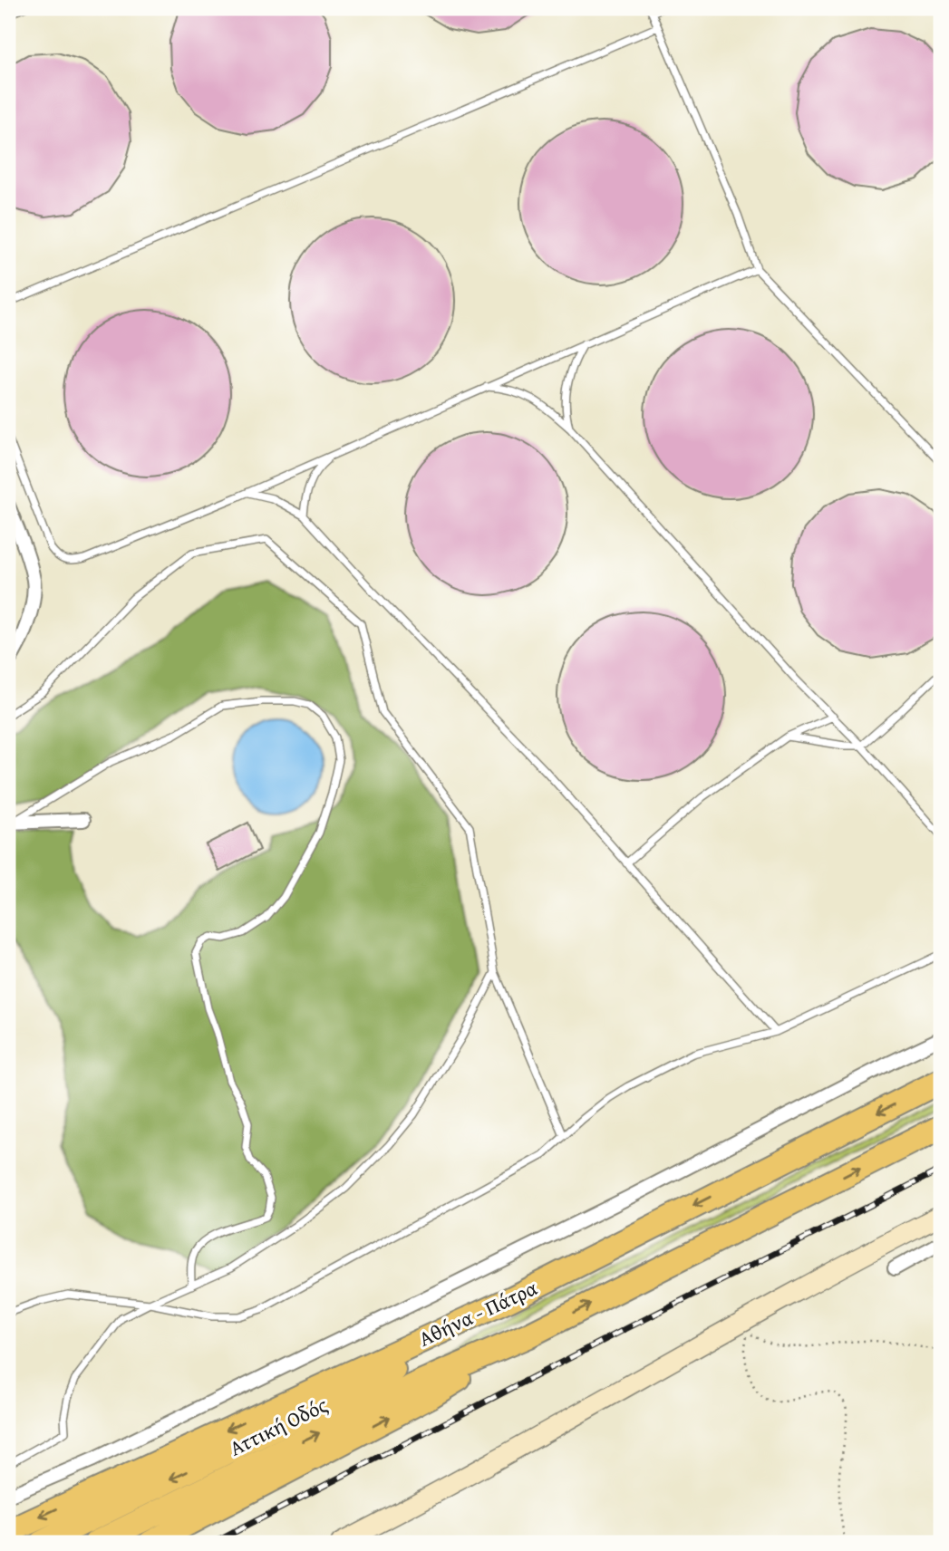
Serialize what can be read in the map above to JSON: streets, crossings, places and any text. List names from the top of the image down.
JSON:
{
  "streets": {
    "highway": ["Αθήνα - Πάτρα", "Αττική Οδός"]
  },
  "crossings": [
    ["Αθήνα - Πάτρα", "Αττική Οδός"]
  ]
}
